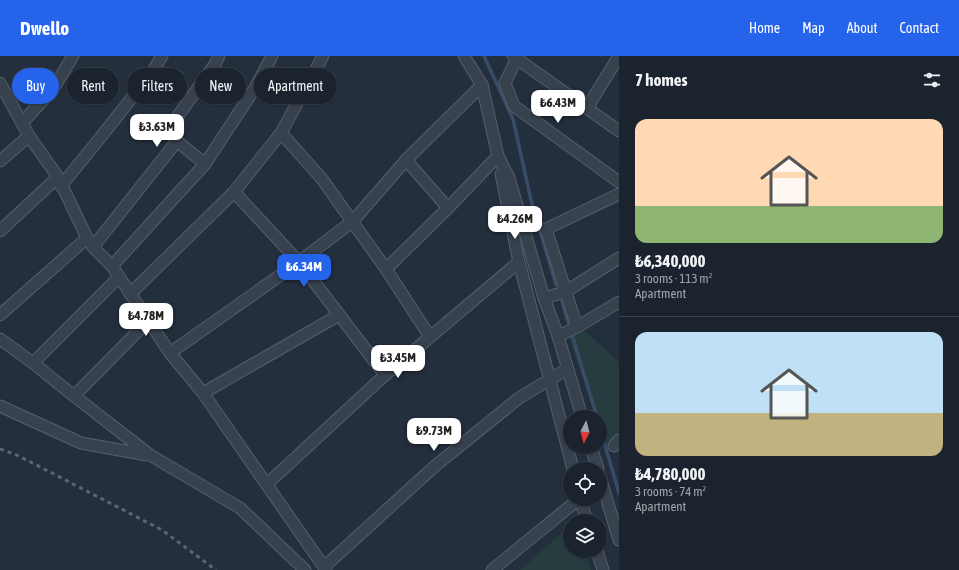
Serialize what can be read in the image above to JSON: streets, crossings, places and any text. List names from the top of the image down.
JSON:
{
  "north": "bottom",
  "page": {
    "header": "Dwello",
    "nav": [
      "Home",
      "Map",
      "About",
      "Contact"
    ],
    "heading": "7 homes",
    "chip": [
      "Buy",
      "Rent",
      "Filters",
      "New",
      "Apartment"
    ],
    "price": [
      "₺6.43M",
      "₺3.63M",
      "₺4.26M",
      "₺6.34M",
      "₺4.78M",
      "₺3.45M",
      "₺9.73M"
    ],
    "list": [
      {
        "name": "₺6,340,000",
        "note": "3 rooms · 113 m² · Apartment"
      },
      {
        "name": "₺4,780,000",
        "note": "3 rooms · 74 m² · Apartment"
      }
    ]
  }
}
